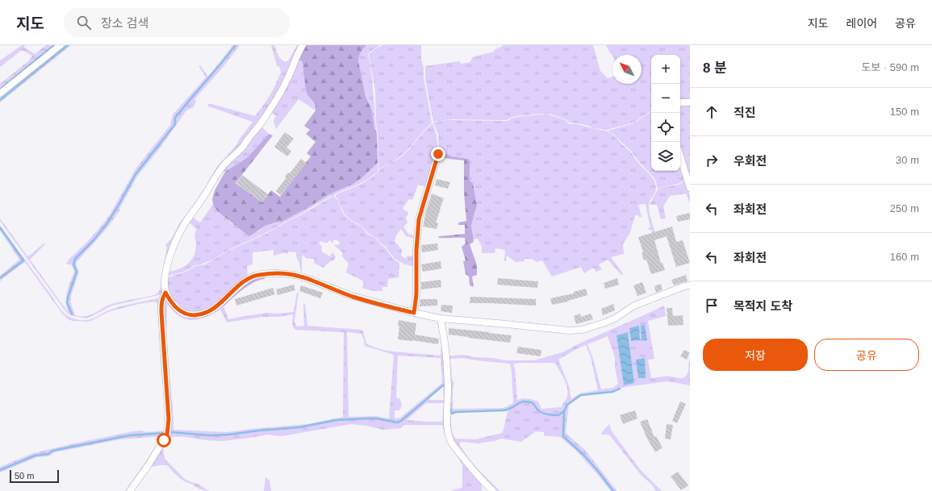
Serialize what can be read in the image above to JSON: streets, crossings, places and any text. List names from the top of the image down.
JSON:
{
  "scale_bar": "50 m",
  "north": "top left",
  "page": {
    "header": "지도",
    "search": "장소 검색",
    "nav": ["지도", "레이어", "공유"],
    "heading": ["8 분", "도보 · 590 m"],
    "map_buttons": ["+", "−"],
    "list": [
      ["직진", "150 m"],
      ["우회전", "30 m"],
      ["좌회전", "250 m"],
      ["좌회전", "160 m"],
      "목적지 도착"
    ],
    "buttons": ["저장", "공유"],
    "scale": "50 m"
  }
}
